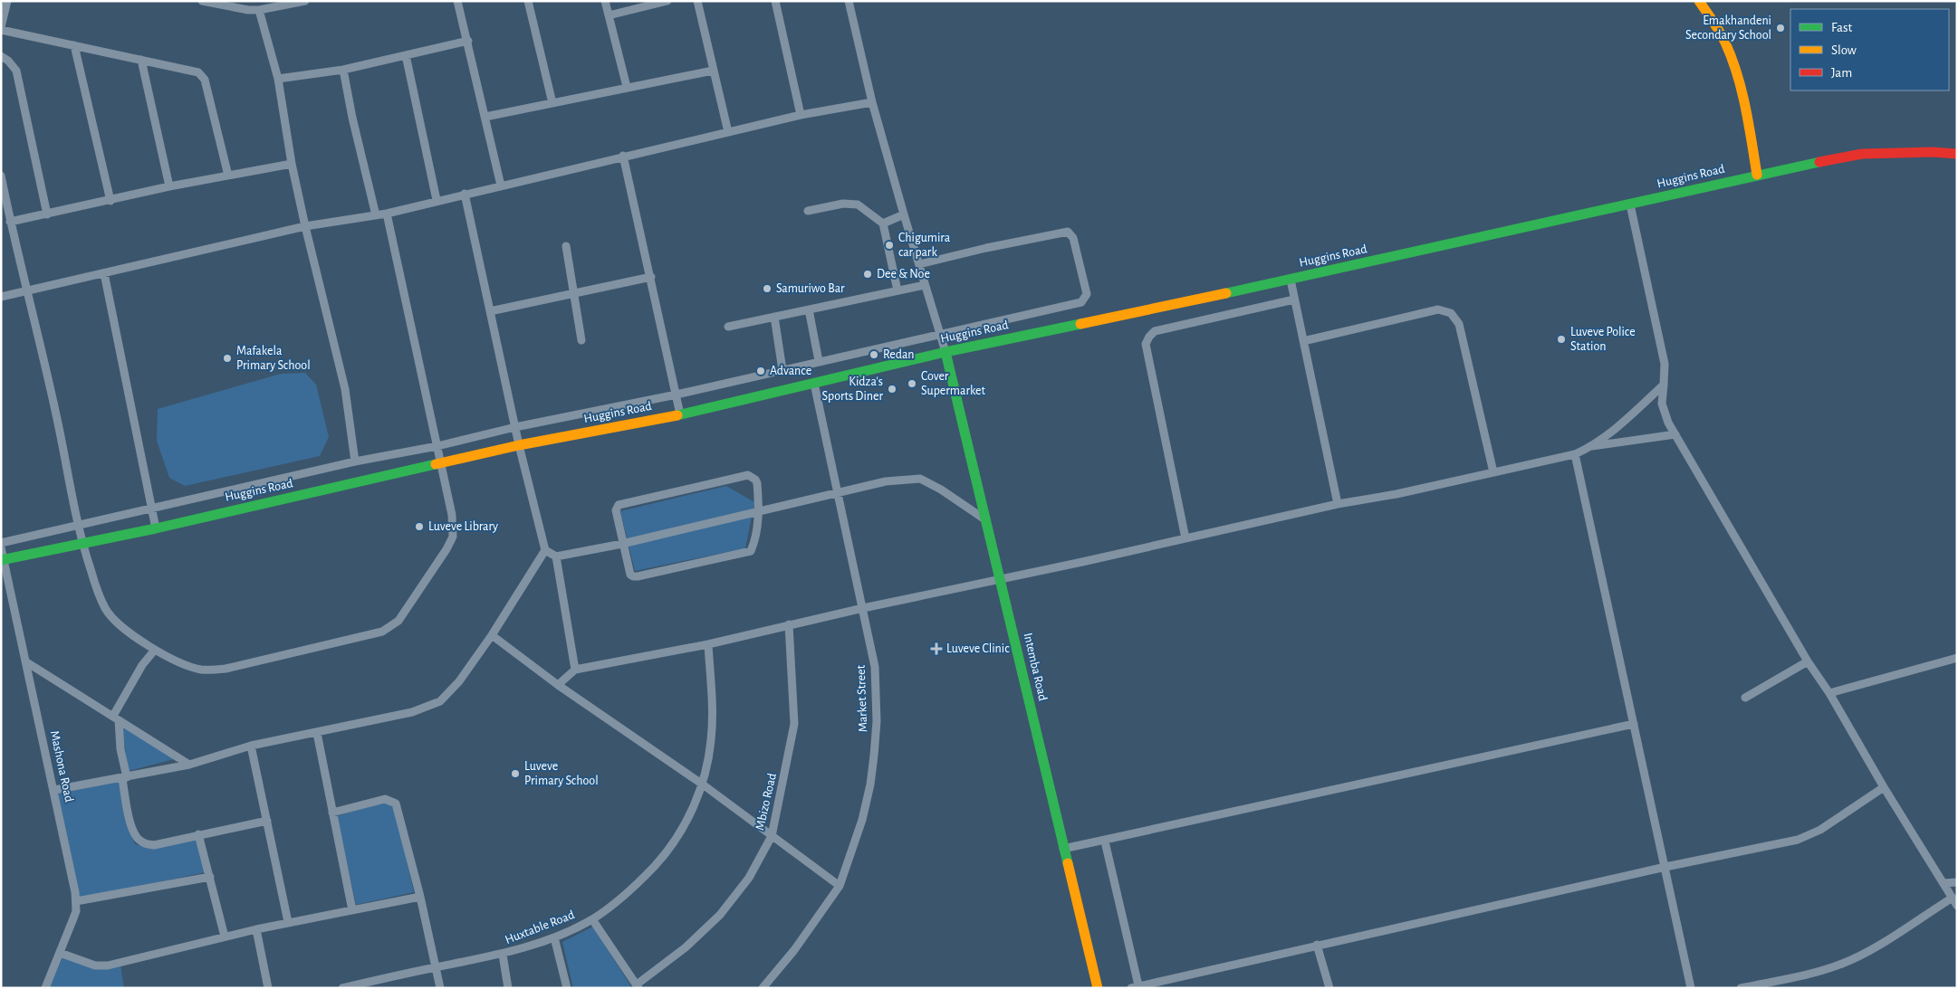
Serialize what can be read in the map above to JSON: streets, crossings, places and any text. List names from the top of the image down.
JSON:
{
  "streets": {
    "street": [
      "Huggins Road",
      "Intemba Road",
      "Market Street",
      "Mashona Road",
      "Mbizo Road",
      "Huxtable Road"
    ]
  },
  "crossings": [
    ["Huggins Road", "Intemba Road"],
    ["Huggins Road", "Market Street"],
    ["Huggins Road", "Mashona Road"]
  ],
  "places": {
    "other": [
      "Emakhandeni Secondary School",
      "Chigumira car park",
      "Dee & Noe",
      "Samuriwo Bar",
      "Luveve Police Station",
      "Redan",
      "Mafakela Primary School",
      "Advance",
      "Cover Supermarket",
      "Kidza's Sports Diner",
      "Luveve Library",
      "Luveve Primary School"
    ],
    "health": ["Luveve Clinic"]
  },
  "legend": ["Fast", "Slow", "Jam"]
}
